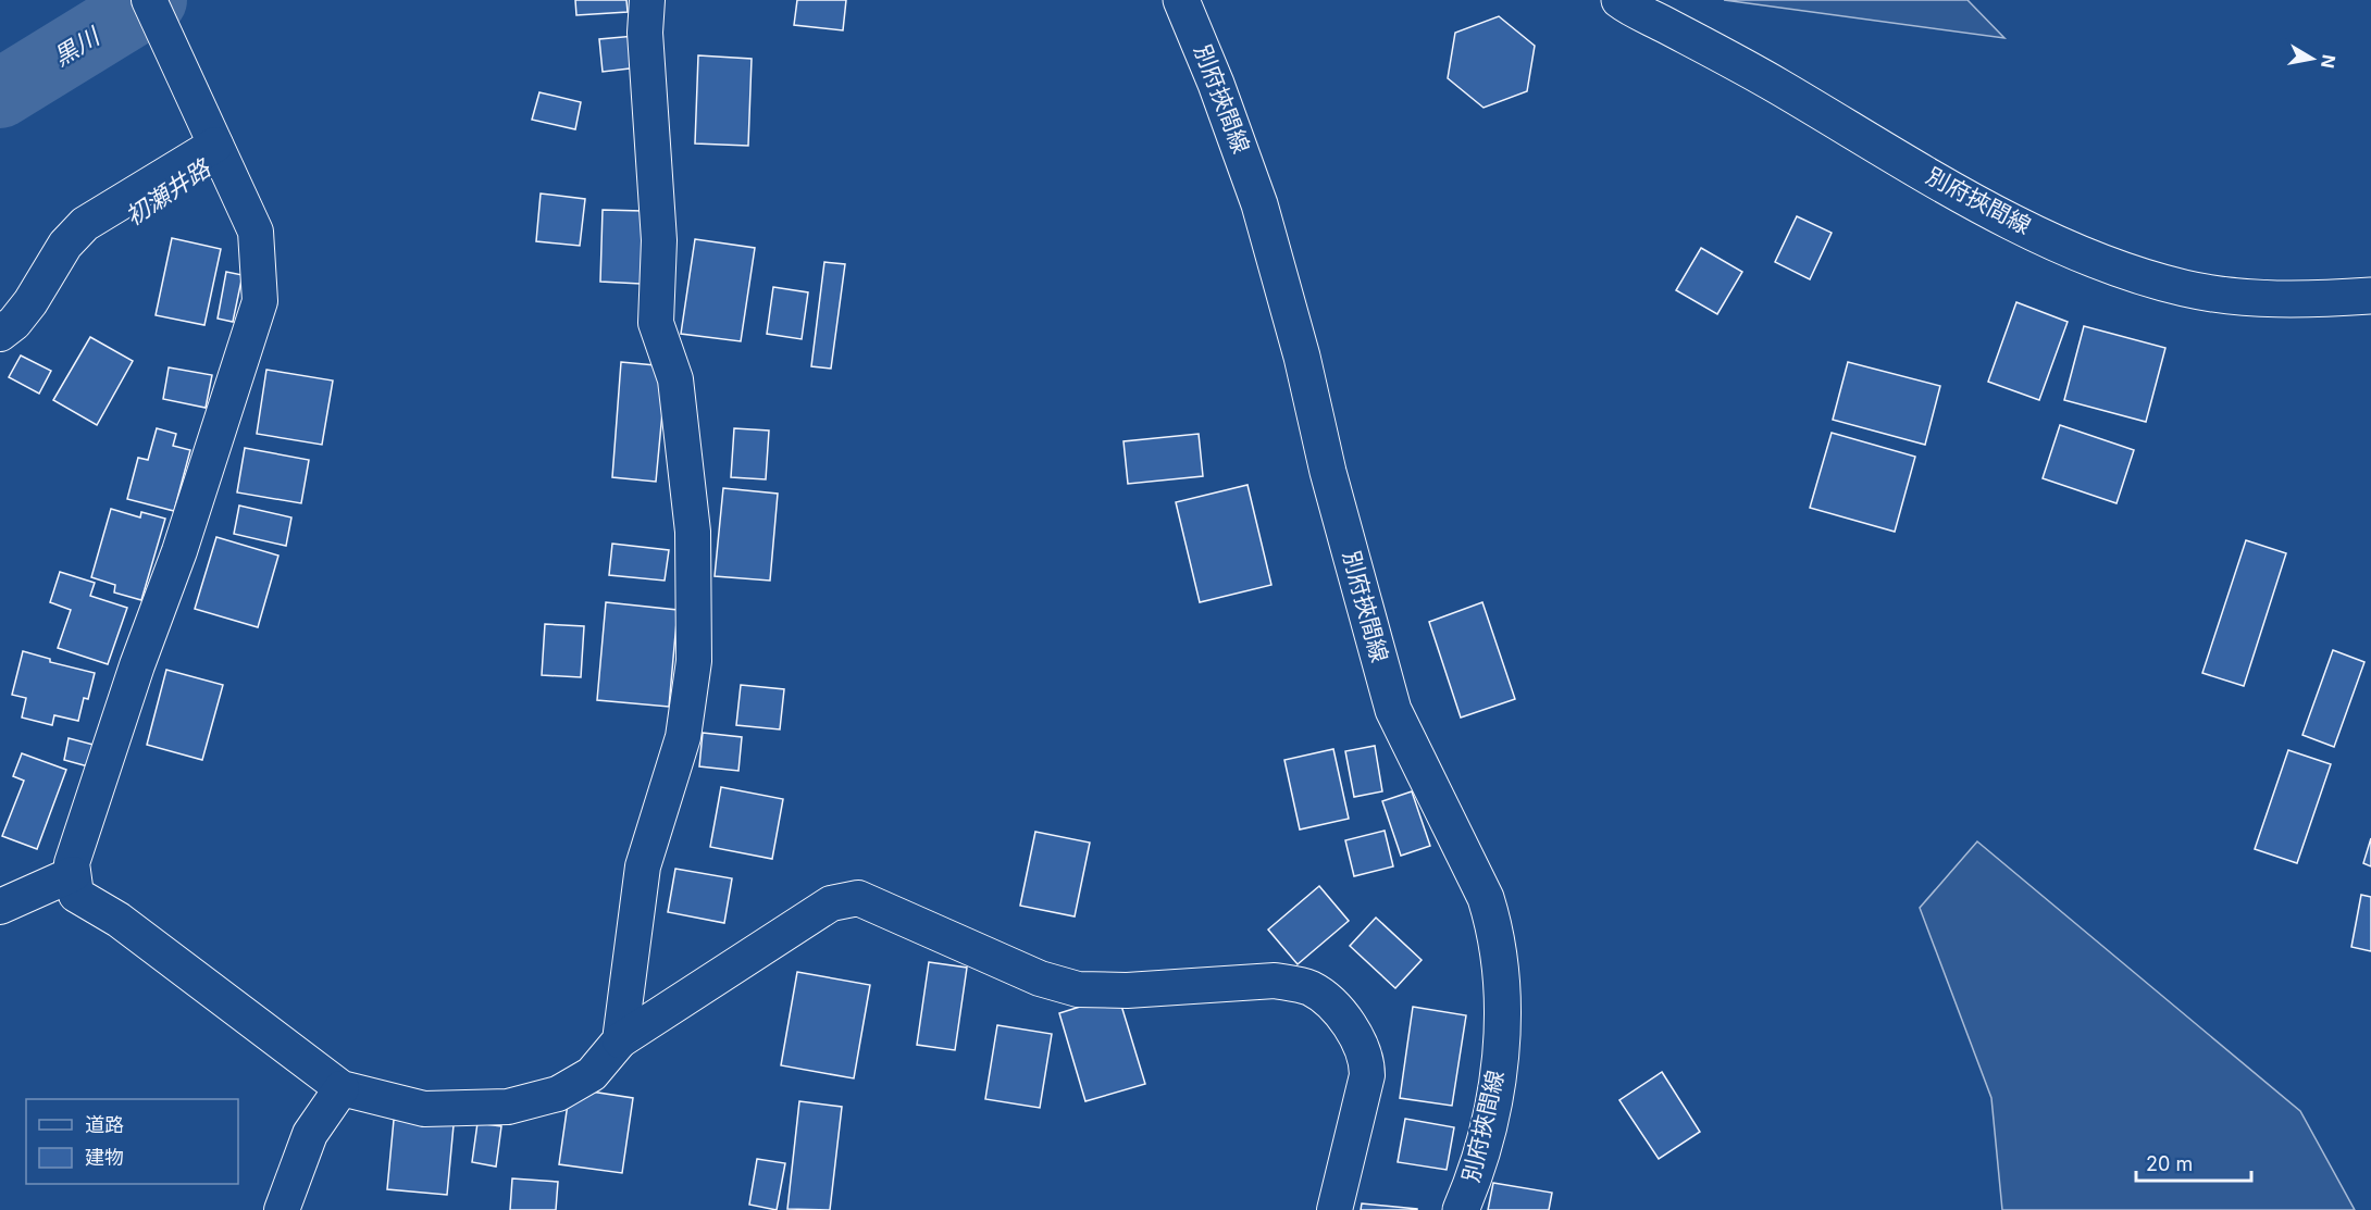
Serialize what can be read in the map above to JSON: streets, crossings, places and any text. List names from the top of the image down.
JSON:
{
  "streets": {
    "main road": ["別府挾間線"]
  },
  "water": ["黒川", "初瀬井路"],
  "legend": ["道路", "建物"],
  "scale_bar": "20 m",
  "north": "right"
}
